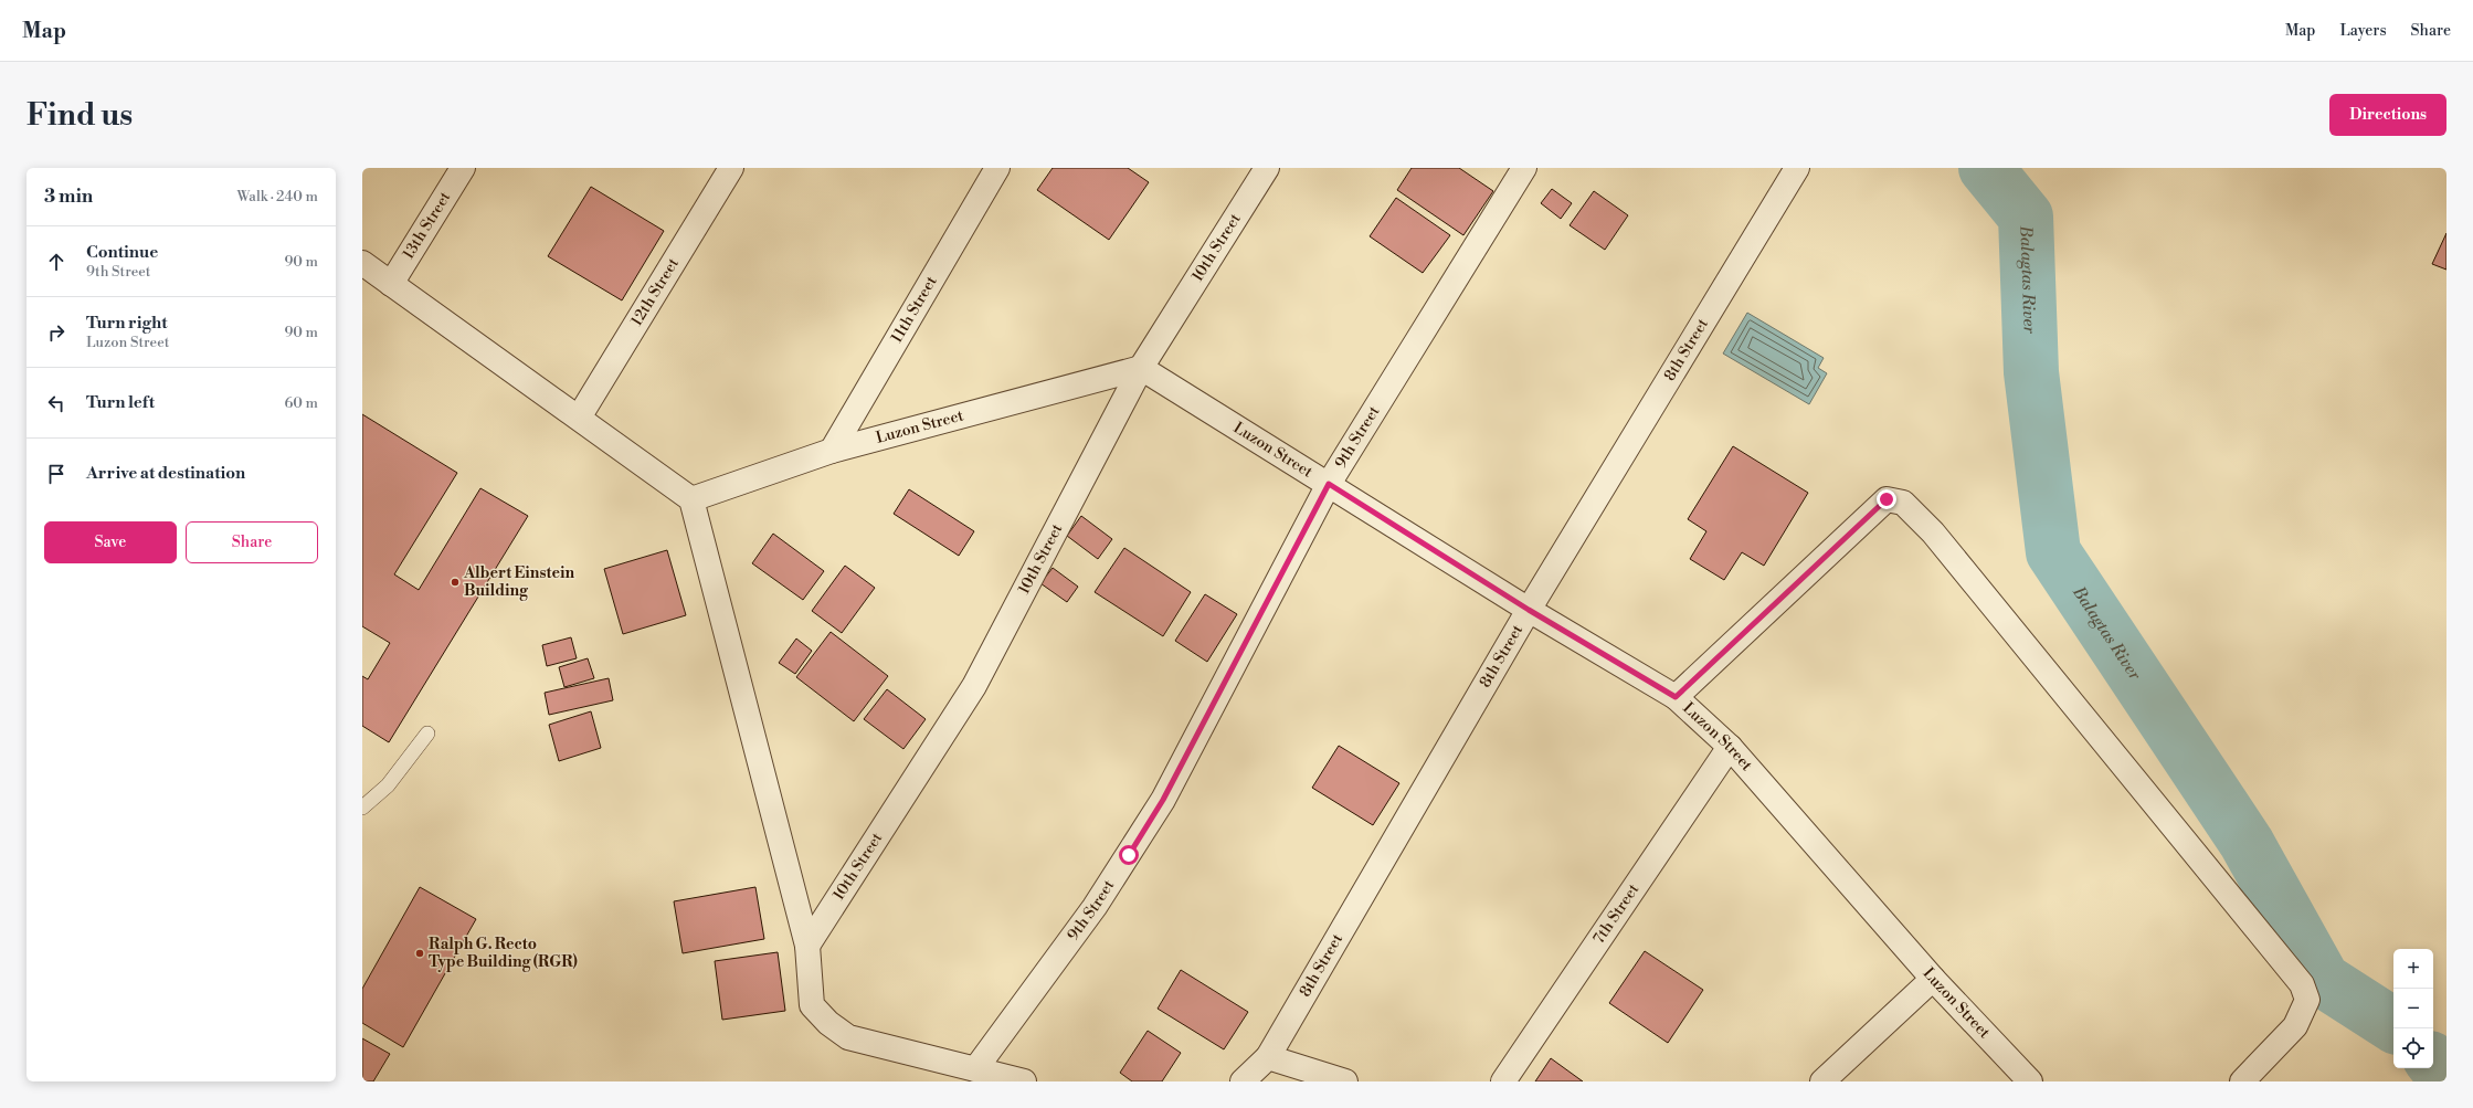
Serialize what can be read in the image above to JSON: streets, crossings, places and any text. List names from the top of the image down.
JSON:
{
  "streets": {
    "street": [
      "13th Street",
      "10th Street",
      "12th Street",
      "11th Street",
      "8th Street",
      "Luzon Street",
      "9th Street",
      "7th Street"
    ]
  },
  "crossings": [
    ["10th Street", "Luzon Street"],
    ["11th Street", "Luzon Street"],
    ["8th Street", "Luzon Street"],
    ["Luzon Street", "9th Street"],
    ["Luzon Street", "7th Street"]
  ],
  "water": ["Balagtas River"],
  "places": ["Albert Einstein Building", "Ralph G. Recto Type Building (RGR)"],
  "page": {
    "header": "Map",
    "nav": ["Map", "Layers", "Share"],
    "buttons": [
      "Directions",
      ["Save", "Share"]
    ],
    "title": "Find us",
    "heading": ["3 min", "Walk · 240 m"],
    "list": [
      ["Continue", "9th Street", "90 m"],
      ["Turn right", "Luzon Street", "90 m"],
      ["Turn left", "60 m"],
      "Arrive at destination"
    ],
    "map_buttons": ["+", "−"]
  }
}
